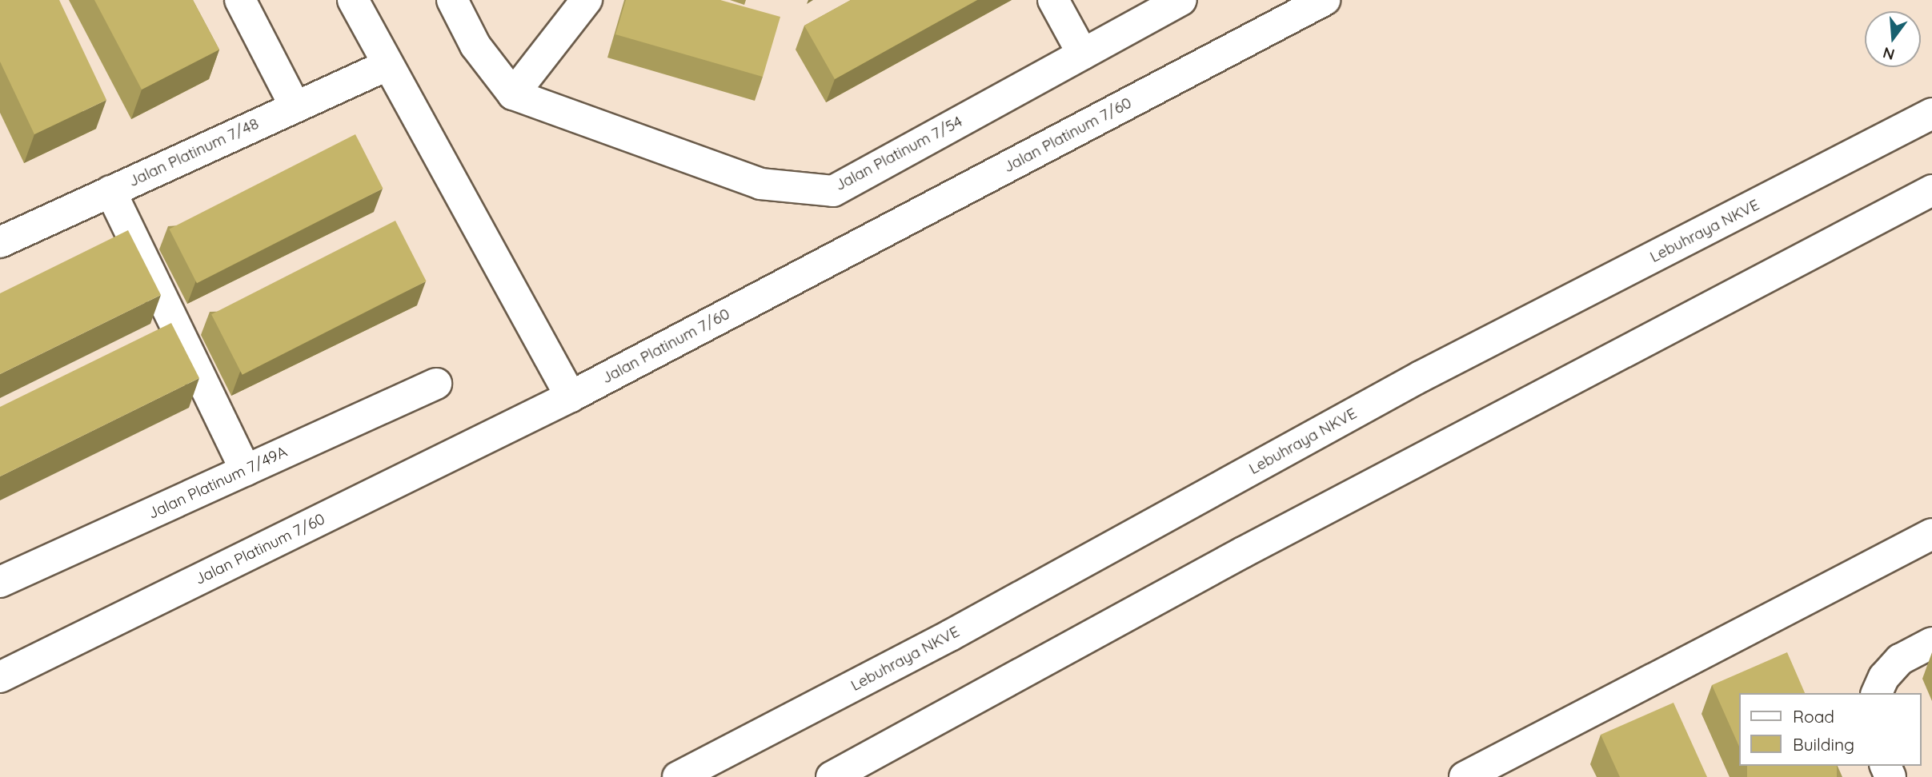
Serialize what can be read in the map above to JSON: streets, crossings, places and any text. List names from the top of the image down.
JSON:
{
  "streets": {
    "main road": [
      "Jalan Platinum 7/60",
      "Jalan Platinum 7/48",
      "Jalan Platinum 7/54",
      "Lebuhraya NKVE",
      "Jalan Platinum 7/49A"
    ]
  },
  "legend": ["Road", "Building"],
  "north": "bottom"
}
